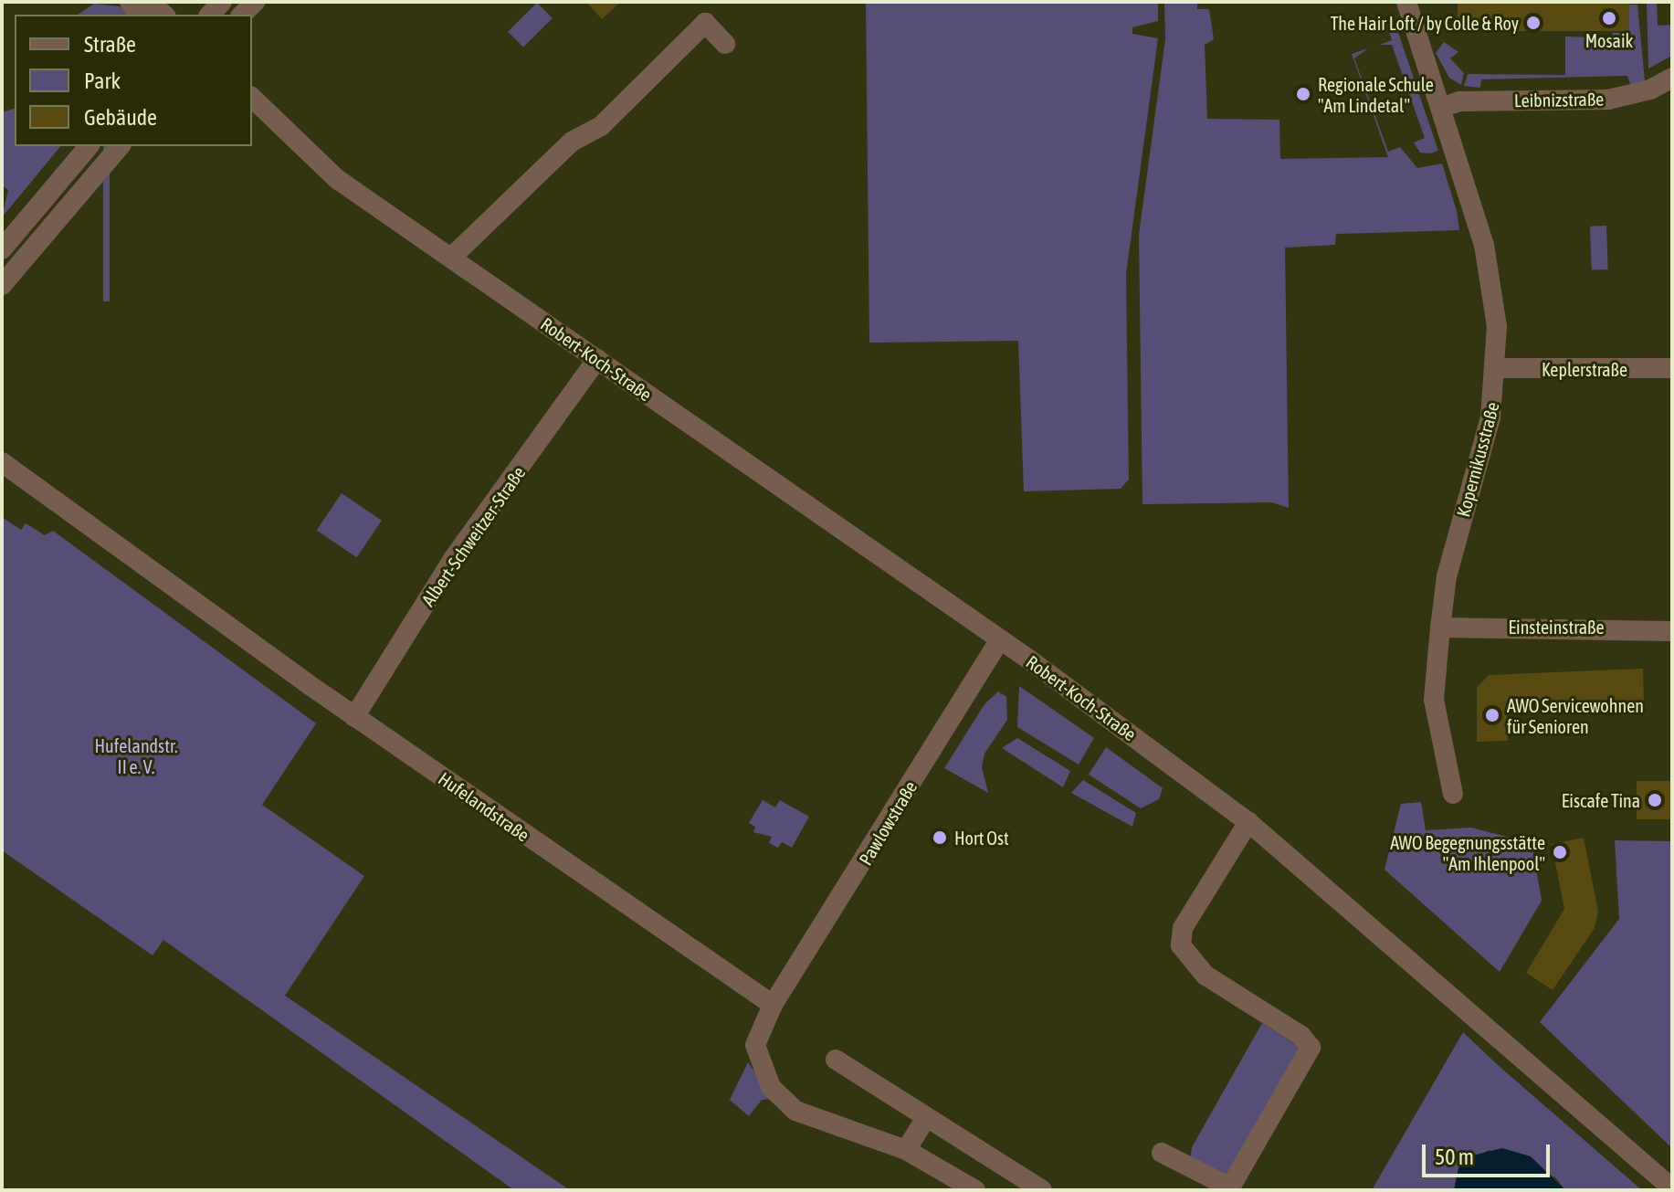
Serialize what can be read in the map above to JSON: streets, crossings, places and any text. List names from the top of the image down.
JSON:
{
  "streets": {
    "street": [
      "Leibnizstraße",
      "Robert-Koch-Straße",
      "Keplerstraße",
      "Kopernikusstraße",
      "Albert-Schweitzer-Straße",
      "Einsteinstraße",
      "Hufelandstraße",
      "Pawlowstraße"
    ]
  },
  "crossings": [
    ["Leibnizstraße", "Kopernikusstraße"],
    ["Robert-Koch-Straße", "Albert-Schweitzer-Straße"],
    ["Robert-Koch-Straße", "Pawlowstraße"],
    ["Keplerstraße", "Kopernikusstraße"],
    ["Kopernikusstraße", "Einsteinstraße"],
    ["Albert-Schweitzer-Straße", "Hufelandstraße"],
    ["Hufelandstraße", "Pawlowstraße"]
  ],
  "parks": ["Hufelandstr. II e. V."],
  "places": [
    "Mosaik",
    "The Hair Loft / by Colle & Roy",
    "Regionale Schule \"Am Lindetal\"",
    "AWO Servicewohnen für Senioren",
    "Eiscafe Tina",
    "Hort Ost",
    "AWO Begegnungsstätte \"Am Ihlenpool\""
  ],
  "legend": ["Straße", "Park", "Gebäude"],
  "scale_bar": "50 m"
}
